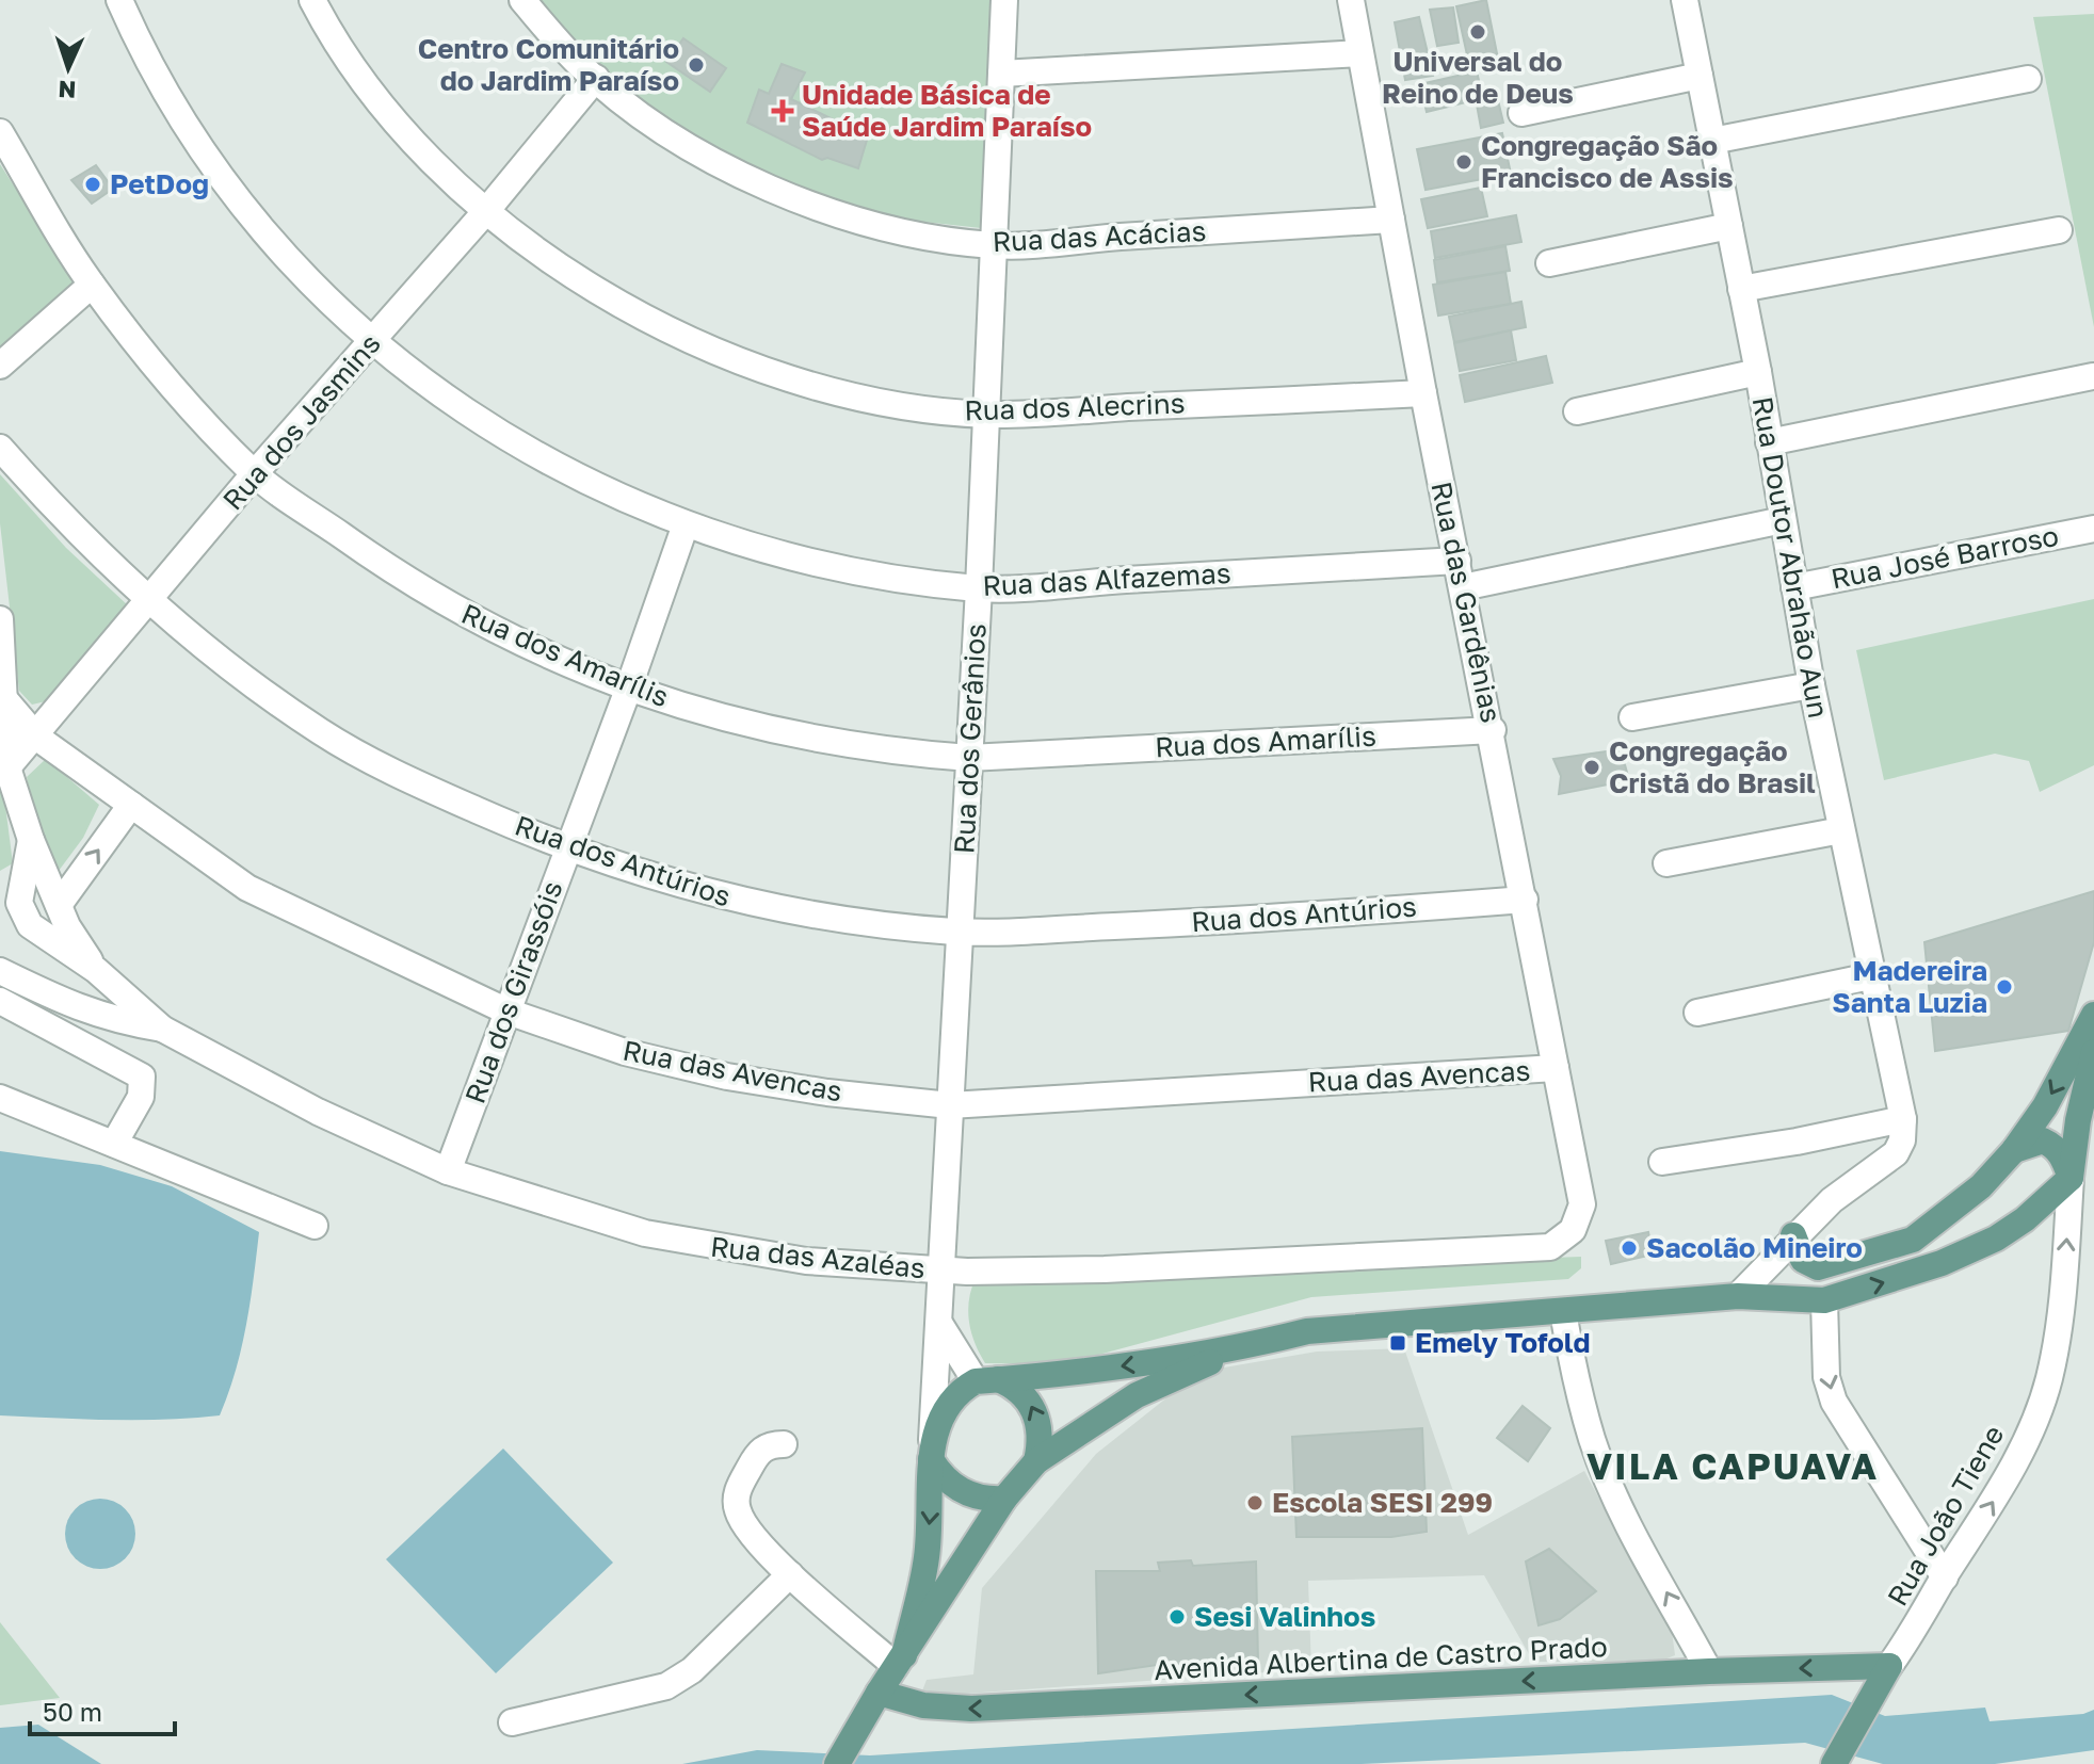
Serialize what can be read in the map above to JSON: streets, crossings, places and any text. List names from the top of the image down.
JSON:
{
  "streets": {
    "main road": ["Rua João Tiene", "Avenida Albertina de Castro Prado"],
    "street": [
      "Rua das Acácias",
      "Rua dos Alecrins",
      "Rua dos Jasmins",
      "Rua Doutor Abrahão Aun",
      "Rua José Barroso",
      "Rua das Alfazemas",
      "Rua das Gardênias",
      "Rua dos Amarílis",
      "Rua dos Gerânios",
      "Rua dos Antúrios",
      "Rua dos Girassóis",
      "Rua das Avencas",
      "Rua das Azaléas"
    ]
  },
  "crossings": [
    ["Rua das Acácias", "Rua dos Jasmins"],
    ["Rua das Acácias", "Rua das Gardênias"],
    ["Rua das Acácias", "Rua dos Gerânios"],
    ["Rua dos Alecrins", "Rua dos Jasmins"],
    ["Rua dos Alecrins", "Rua das Gardênias"],
    ["Rua dos Alecrins", "Rua dos Gerânios"],
    ["Rua dos Jasmins", "Rua das Alfazemas"],
    ["Rua dos Jasmins", "Rua dos Amarílis"],
    ["Rua dos Jasmins", "Rua dos Antúrios"],
    ["Rua dos Jasmins", "Rua das Avencas"],
    ["Rua dos Jasmins", "Rua das Azaléas"],
    ["Rua Doutor Abrahão Aun", "Rua José Barroso"],
    ["Rua das Alfazemas", "Rua das Gardênias"],
    ["Rua das Alfazemas", "Rua dos Gerânios"],
    ["Rua das Alfazemas", "Rua dos Girassóis"],
    ["Rua das Gardênias", "Rua dos Amarílis"],
    ["Rua das Gardênias", "Rua dos Antúrios"],
    ["Rua das Gardênias", "Rua das Avencas"],
    ["Rua das Gardênias", "Rua das Azaléas"],
    ["Rua dos Amarílis", "Rua dos Gerânios"],
    ["Rua dos Amarílis", "Rua dos Girassóis"],
    ["Rua dos Gerânios", "Rua dos Antúrios"],
    ["Rua dos Gerânios", "Rua das Avencas"],
    ["Rua dos Gerânios", "Rua das Azaléas"],
    ["Rua dos Antúrios", "Rua dos Girassóis"],
    ["Rua dos Girassóis", "Rua das Avencas"],
    ["Rua dos Girassóis", "Rua das Azaléas"],
    ["Rua das Avencas", "Rua das Azaléas"],
    ["Rua João Tiene", "Avenida Albertina de Castro Prado"]
  ],
  "one_way": ["Rua João Tiene", "Avenida Albertina de Castro Prado"],
  "districts": ["VILA CAPUAVA"],
  "places": {
    "other": [
      "Universal do Reino de Deus",
      "Centro Comunitário do Jardim Paraíso",
      "Congregação São Francisco de Assis",
      "PetDog",
      "Congregação Cristã do Brasil",
      "Madereira Santa Luzia",
      "Sacolão Mineiro",
      "Escola SESI 299",
      "Sesi Valinhos"
    ],
    "health": ["Unidade Básica de Saúde Jardim Paraíso"],
    "transit": ["Emely Tofold"]
  },
  "scale_bar": "50 m",
  "north": "bottom"
}
